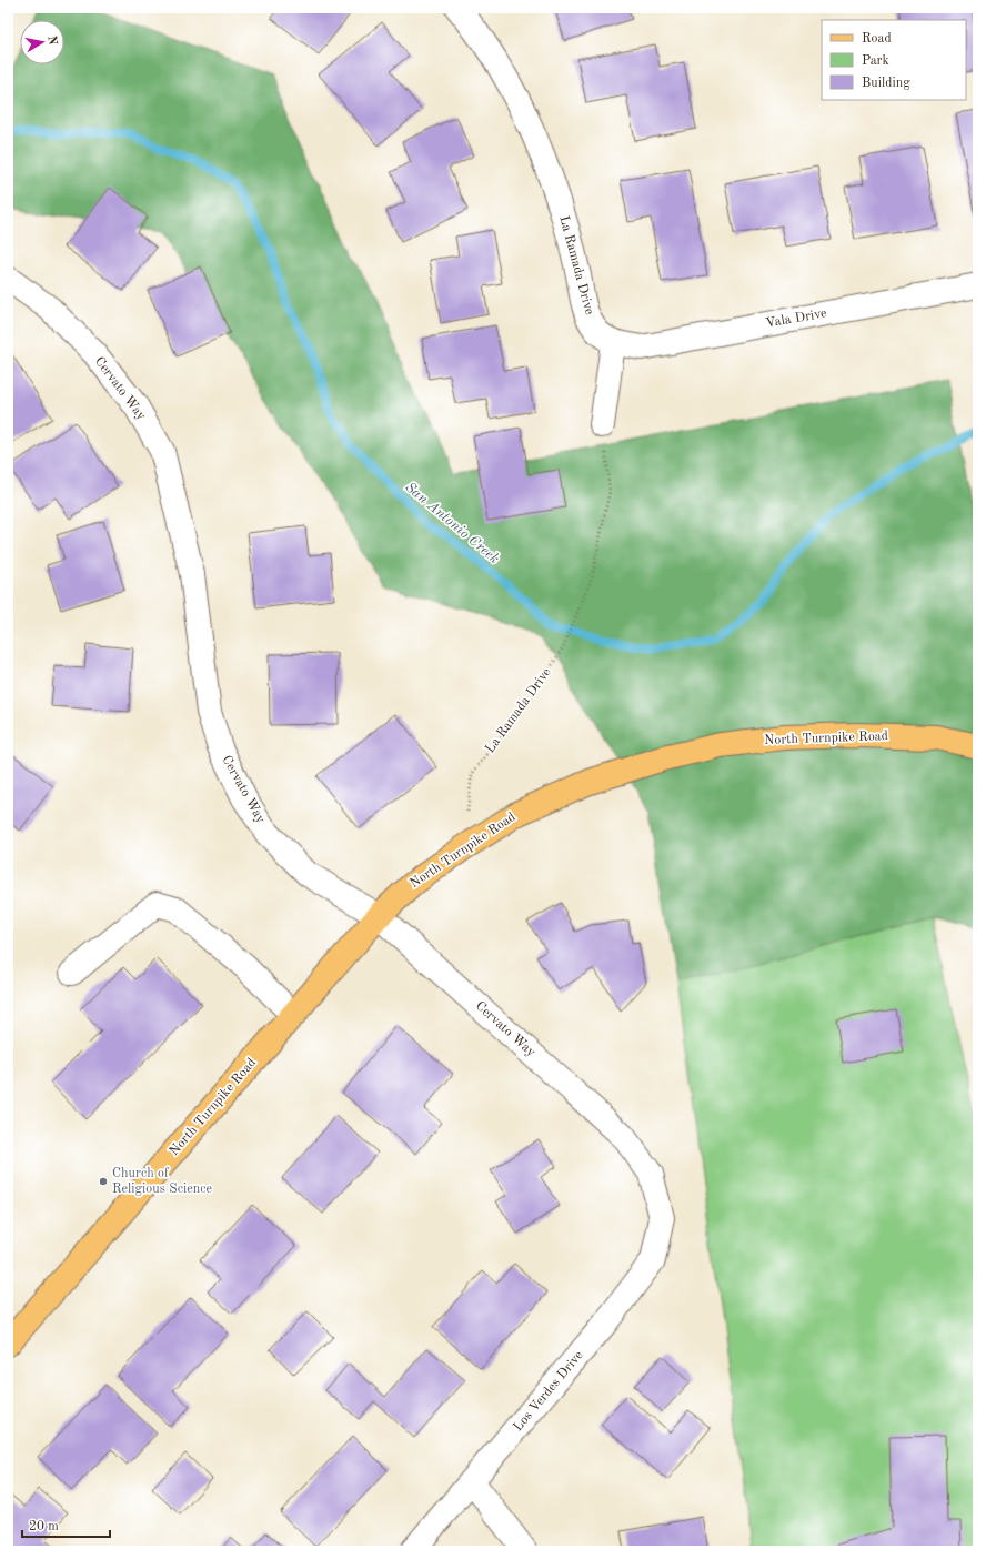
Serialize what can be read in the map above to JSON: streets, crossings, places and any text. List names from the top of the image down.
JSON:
{
  "streets": {
    "main road": ["North Turnpike Road"],
    "street": [
      "La Ramada Drive",
      "Vala Drive",
      "Cervato Way",
      "Los Verdes Drive"
    ]
  },
  "crossings": [
    ["La Ramada Drive", "Vala Drive"],
    ["La Ramada Drive", "North Turnpike Road"],
    ["Cervato Way", "North Turnpike Road"],
    ["Cervato Way", "Los Verdes Drive"]
  ],
  "water": ["San Antonio Creek"],
  "places": ["Church of Religious Science"],
  "legend": ["Road", "Park", "Building"],
  "scale_bar": "20 m",
  "north": "right"
}
